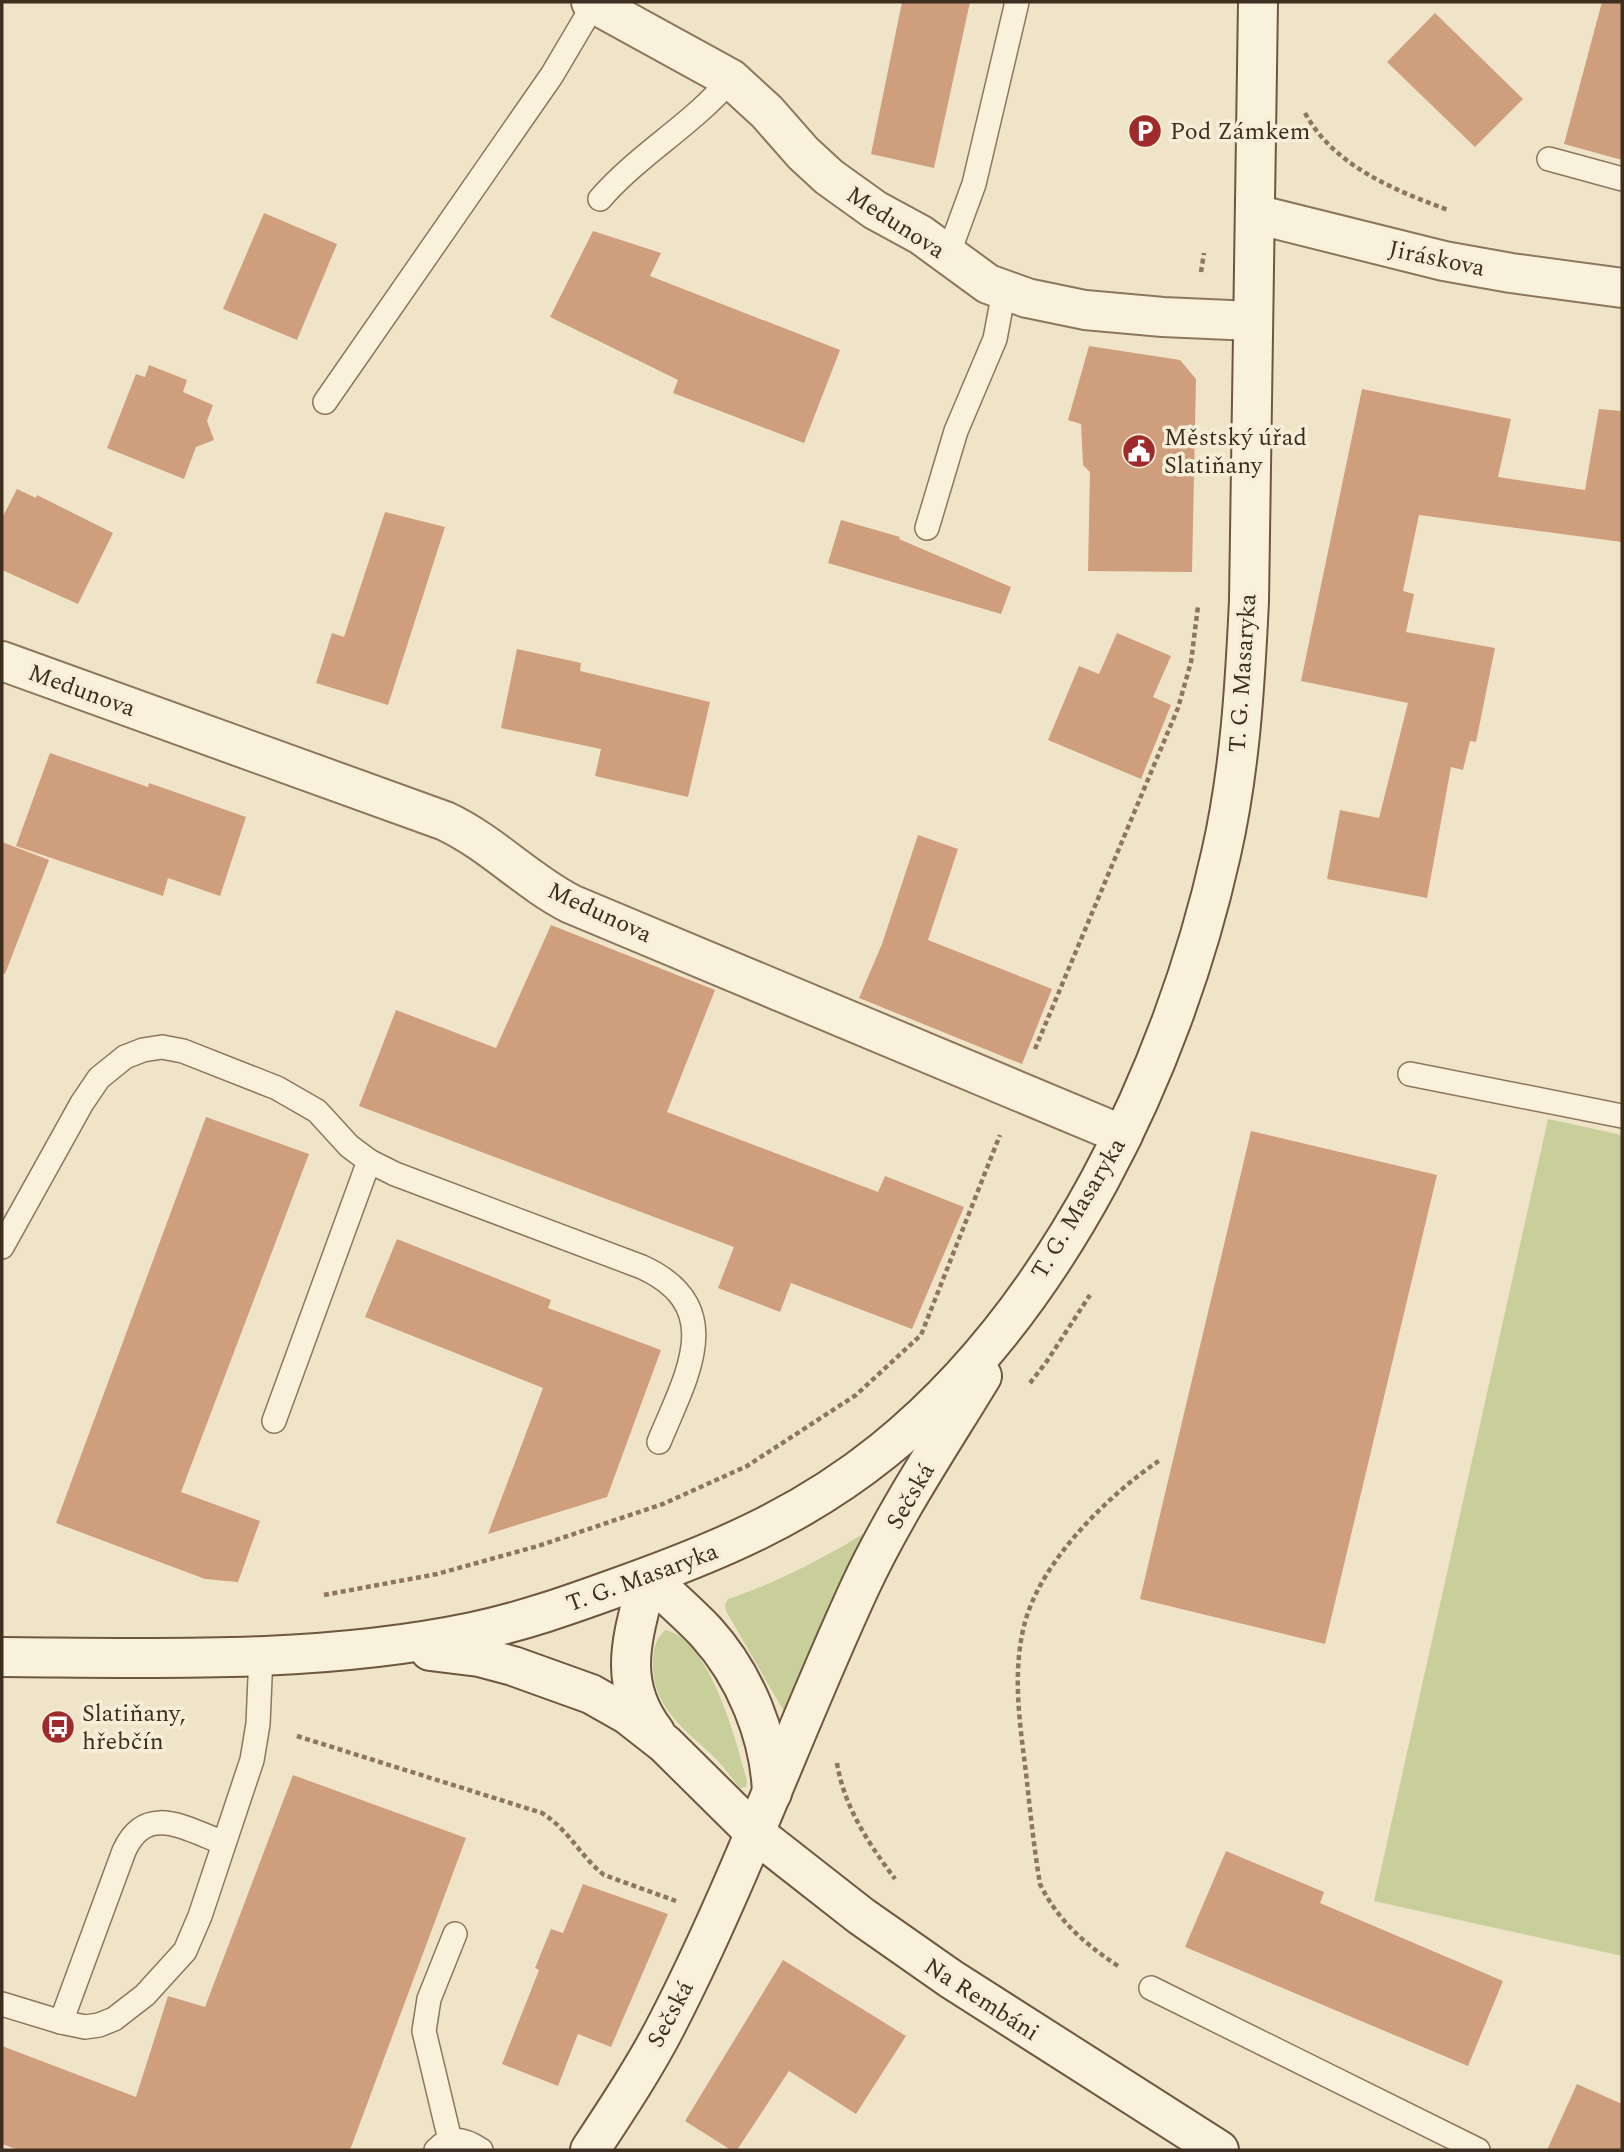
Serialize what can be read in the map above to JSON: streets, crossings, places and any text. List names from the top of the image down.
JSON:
{
  "streets": {
    "street": [
      "Medunova",
      "Jiráskova",
      "T. G. Masaryka",
      "Sečská",
      "Na Rembáni"
    ]
  },
  "crossings": [
    ["Medunova", "T. G. Masaryka"],
    ["Jiráskova", "T. G. Masaryka"],
    ["T. G. Masaryka", "Sečská"],
    ["Sečská", "Na Rembáni"]
  ],
  "places": {
    "parking": ["Pod Zámkem"],
    "public building": ["Městský úřad Slatiňany"],
    "bus stop": ["Slatiňany, hřebčín"]
  }
}
